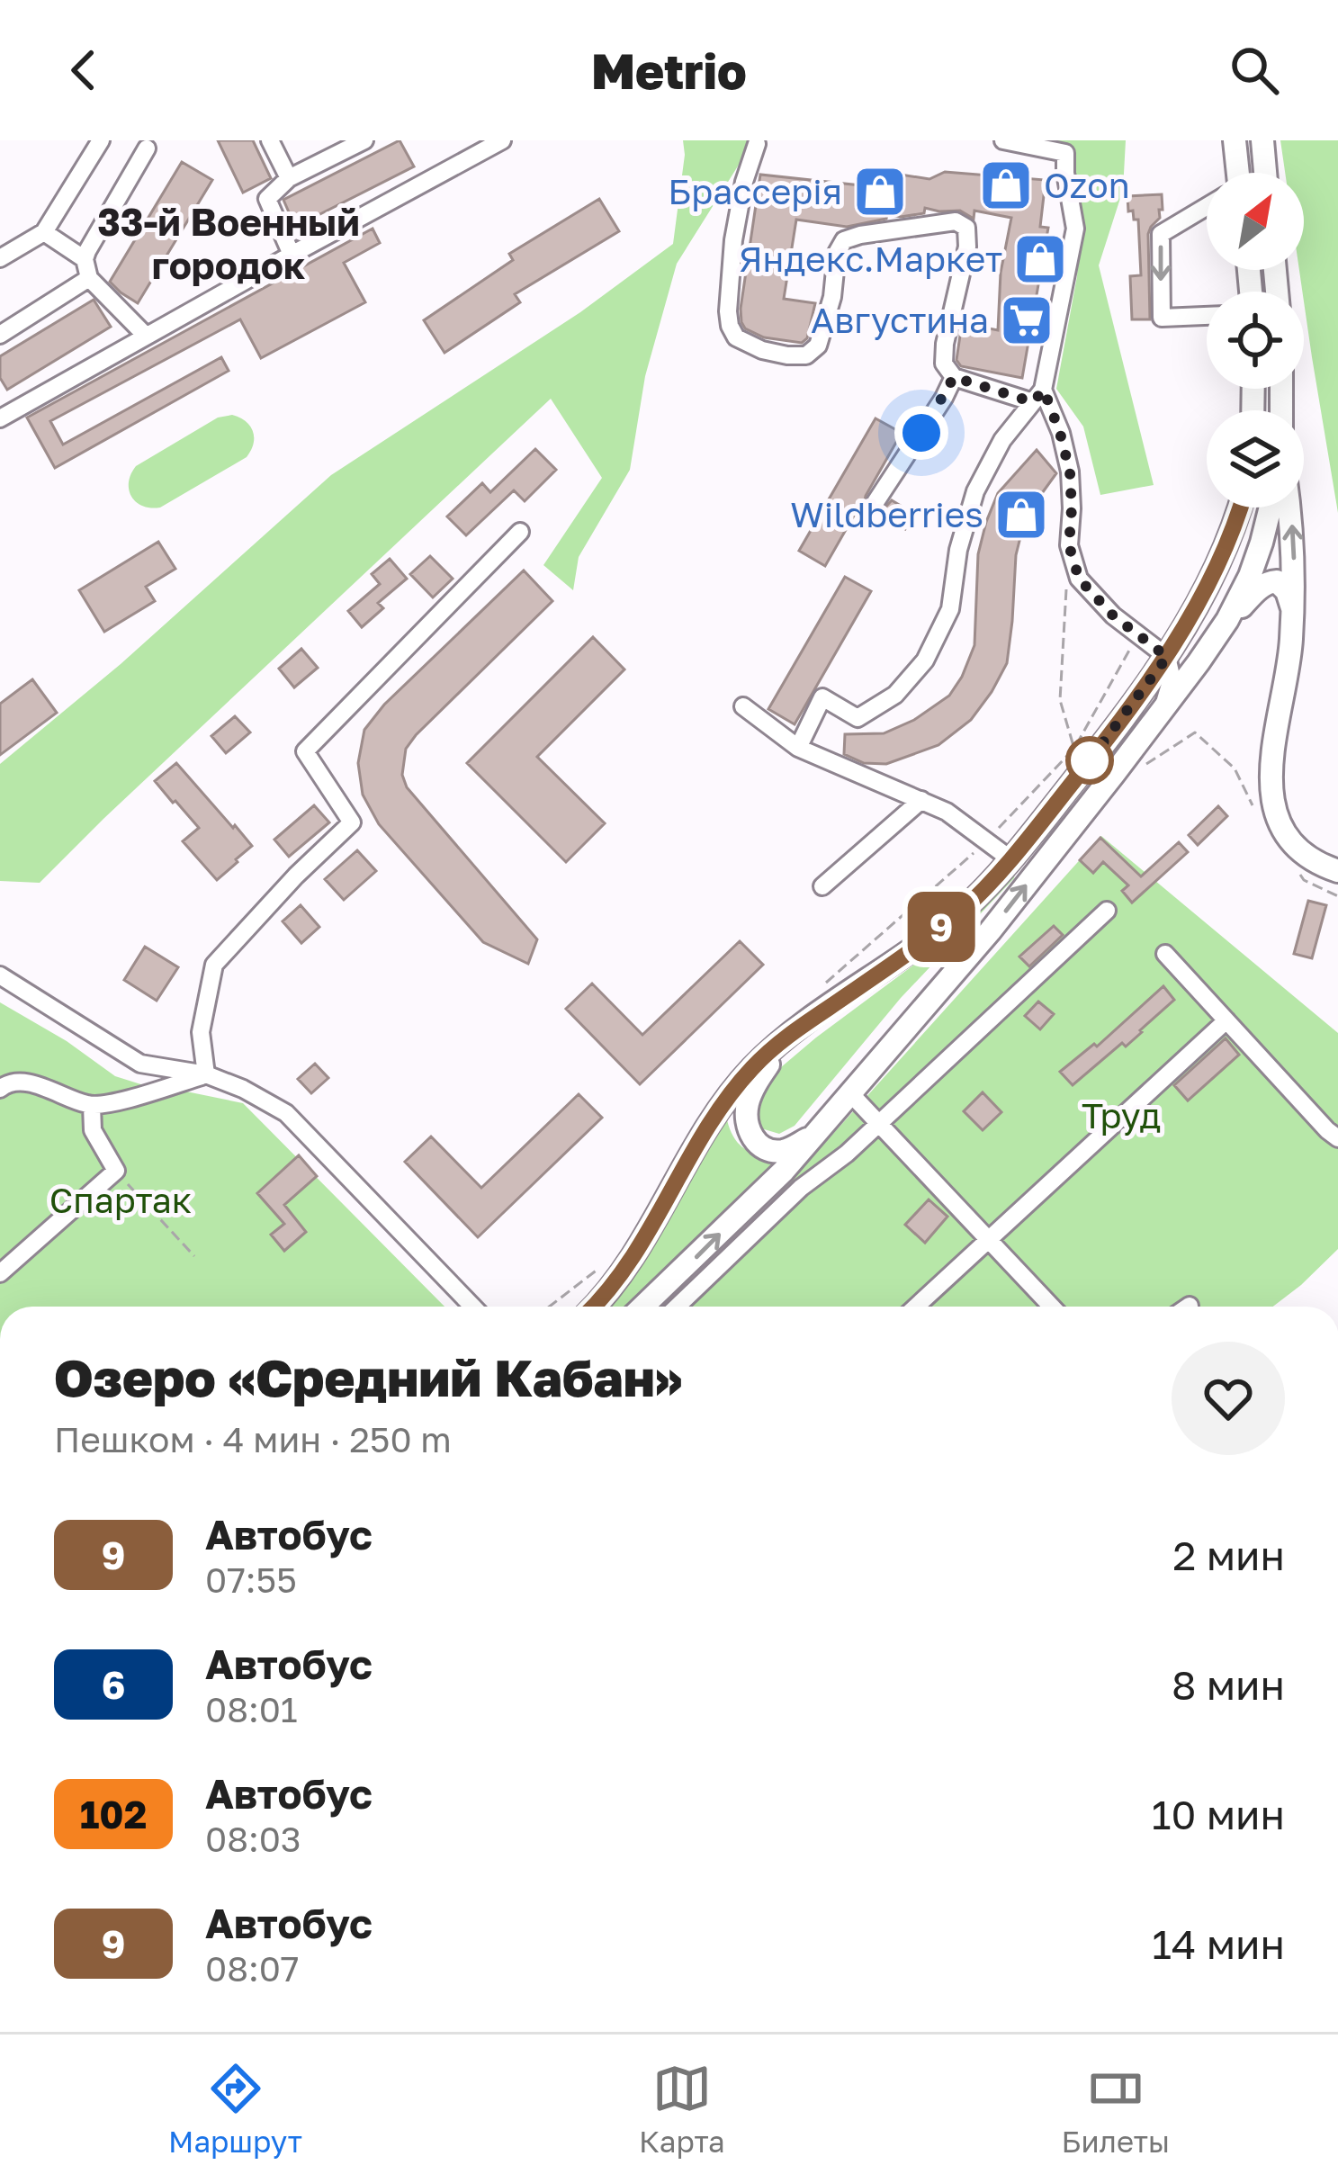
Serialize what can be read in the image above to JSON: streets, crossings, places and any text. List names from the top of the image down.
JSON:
{
  "districts": ["33-й Военный городок"],
  "parks": ["Труд", "Спартак"],
  "places": {
    "shop": [
      "Ozon",
      "Брассерiя",
      "Яндекс.Маркет",
      "Wildberries"
    ],
    "supermarket": ["Августина"]
  },
  "lines": ["bus line 9"],
  "north": "top right",
  "page": {
    "header": "Metrio",
    "on_map": "9",
    "heading": ["Озеро «Средний Кабан»", "Пешком · 4 мин · 250 m"],
    "list": [
      {
        "mark": "9",
        "name": "Автобус",
        "note": "07:55",
        "value": "2 мин"
      },
      {
        "mark": "6",
        "name": "Автобус",
        "note": "08:01",
        "value": "8 мин"
      },
      {
        "mark": "102",
        "name": "Автобус",
        "note": "08:03",
        "value": "10 мин"
      },
      {
        "mark": "9",
        "name": "Автобус",
        "note": "08:07",
        "value": "14 мин"
      }
    ],
    "tabs": ["Маршрут", "Карта", "Билеты"]
  }
}
